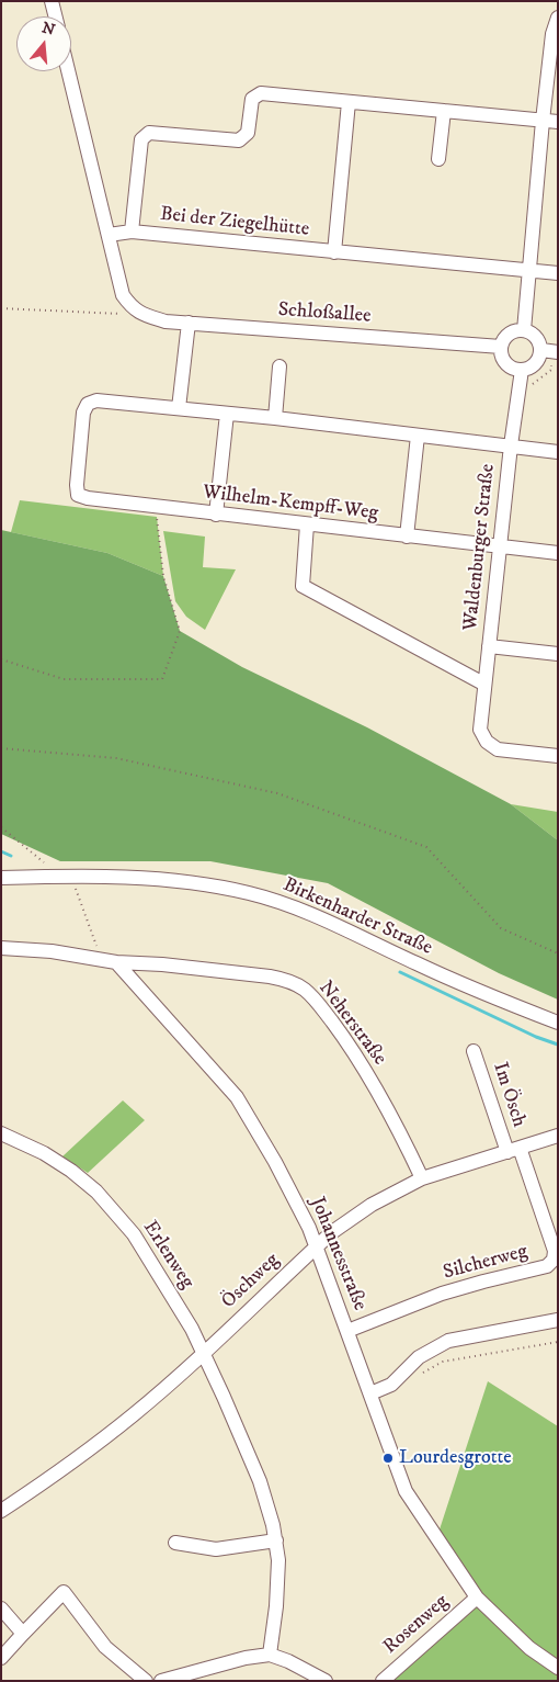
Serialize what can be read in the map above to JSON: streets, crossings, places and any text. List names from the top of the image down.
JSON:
{
  "streets": {
    "street": [
      "Bei der Ziegelhütte",
      "Schloßallee",
      "Wilhelm-Kempff-Weg",
      "Waldenburger Straße",
      "Birkenharder Straße",
      "Neherstraße",
      "Im Ösch",
      "Johannesstraße",
      "Erlenweg",
      "Silcherweg",
      "Öschweg",
      "Rosenweg"
    ]
  },
  "crossings": [
    ["Bei der Ziegelhütte", "Schloßallee"],
    ["Schloßallee", "Waldenburger Straße"],
    ["Wilhelm-Kempff-Weg", "Waldenburger Straße"],
    ["Neherstraße", "Johannesstraße"],
    ["Neherstraße", "Öschweg"],
    ["Im Ösch", "Silcherweg"],
    ["Im Ösch", "Öschweg"],
    ["Johannesstraße", "Silcherweg"],
    ["Johannesstraße", "Öschweg"],
    ["Johannesstraße", "Rosenweg"],
    ["Erlenweg", "Öschweg"],
    ["Silcherweg", "Öschweg"]
  ],
  "places": ["Lourdesgrotte"],
  "north": "top"
}
